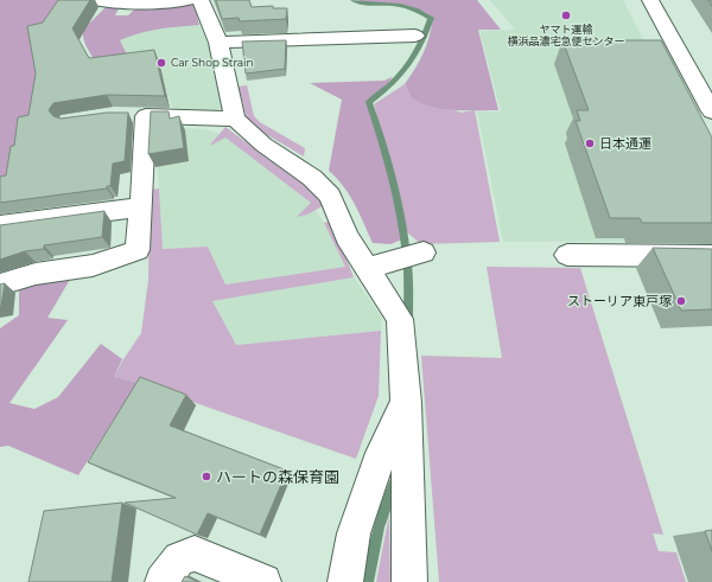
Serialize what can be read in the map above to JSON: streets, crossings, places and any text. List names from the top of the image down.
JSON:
{
  "places": [
    "ヤマト運輸 横浜品濃宅急便センター",
    "Car Shop Strain",
    "日本通運",
    "ストーリア東戸塚",
    "ハートの森保育園"
  ]
}
